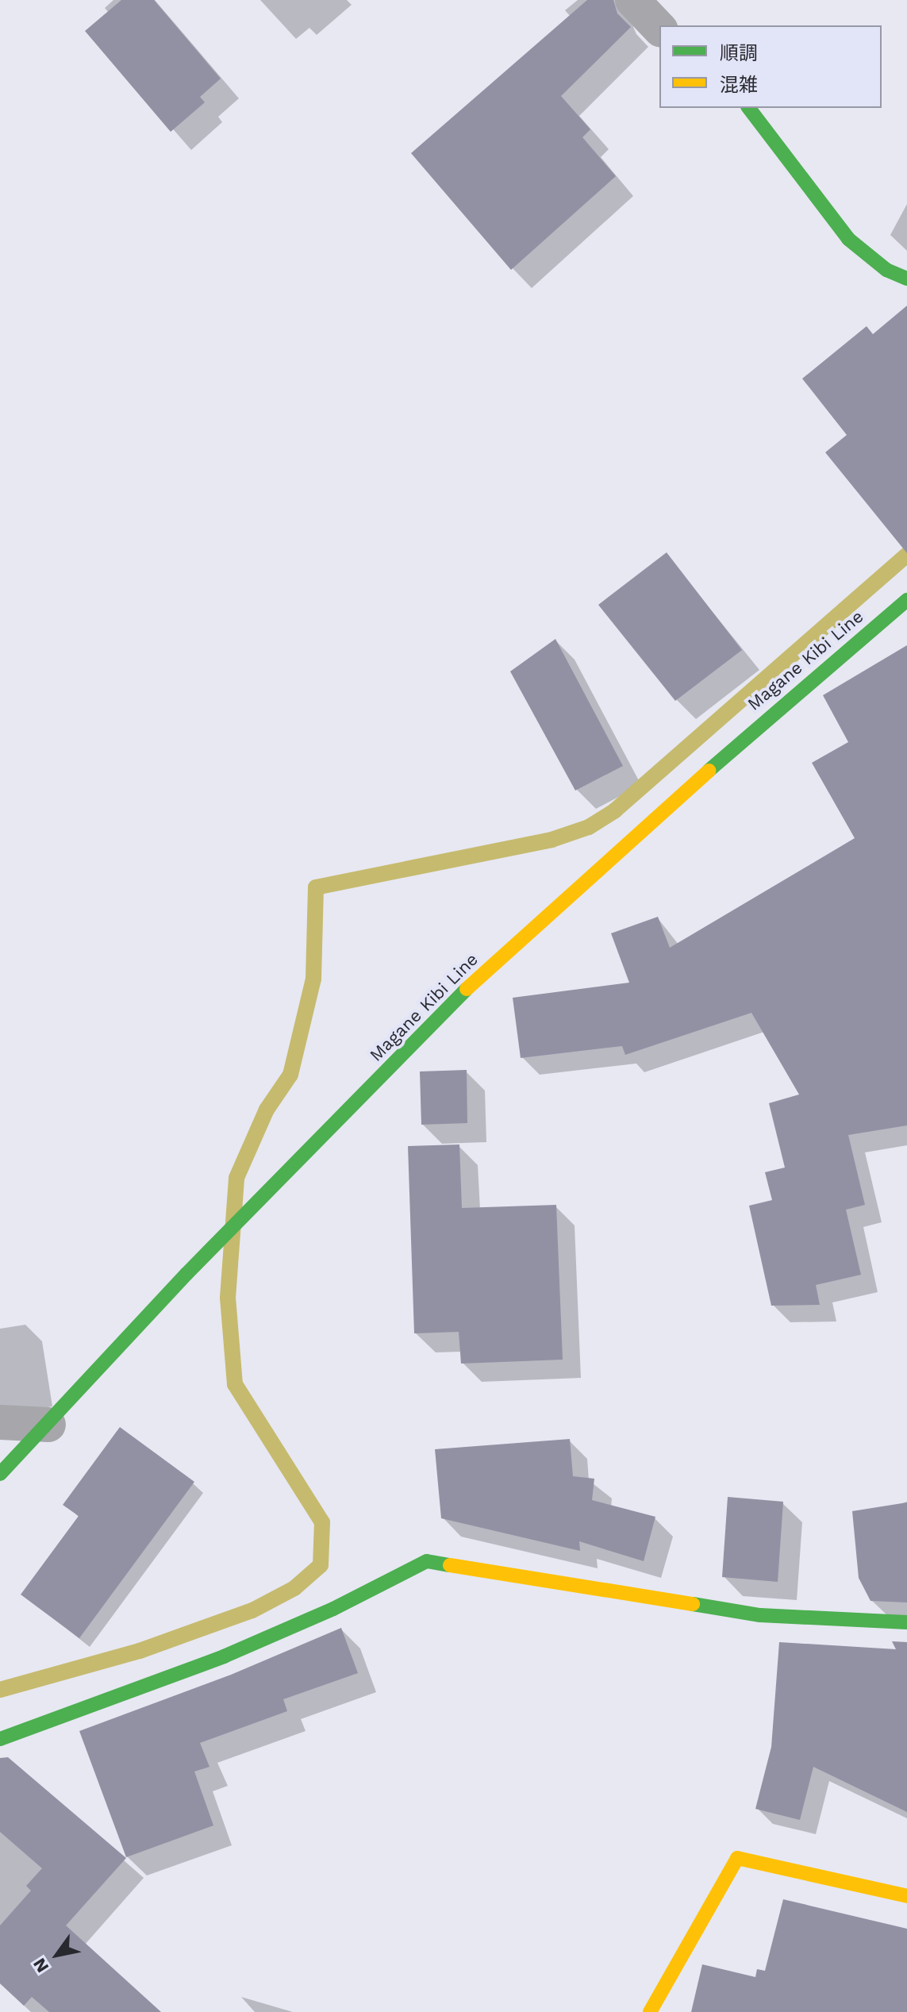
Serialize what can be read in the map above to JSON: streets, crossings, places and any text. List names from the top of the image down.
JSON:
{
  "streets": {
    "street": ["Magane Kibi Line"]
  },
  "legend": ["順調", "混雑"],
  "north": "bottom left"
}
